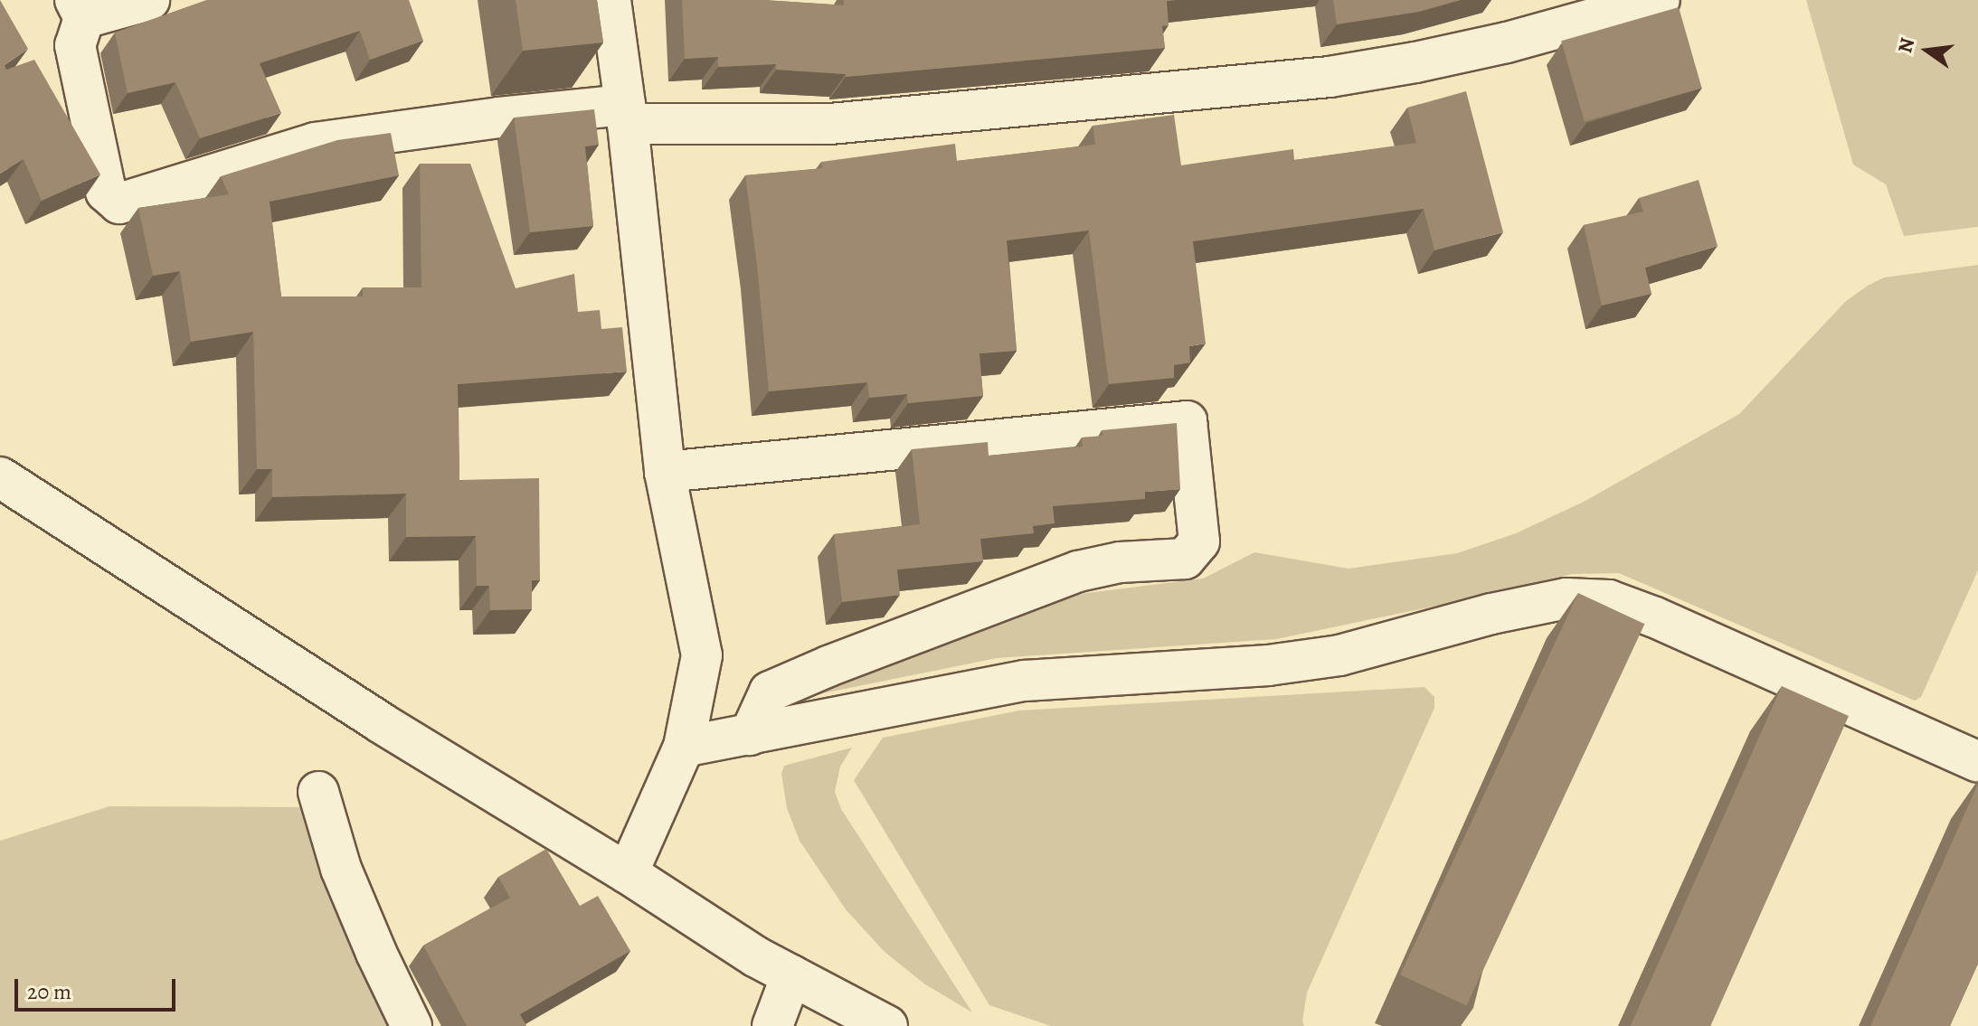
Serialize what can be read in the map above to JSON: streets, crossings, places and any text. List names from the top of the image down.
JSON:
{
  "scale_bar": "20 m",
  "north": "left"
}
